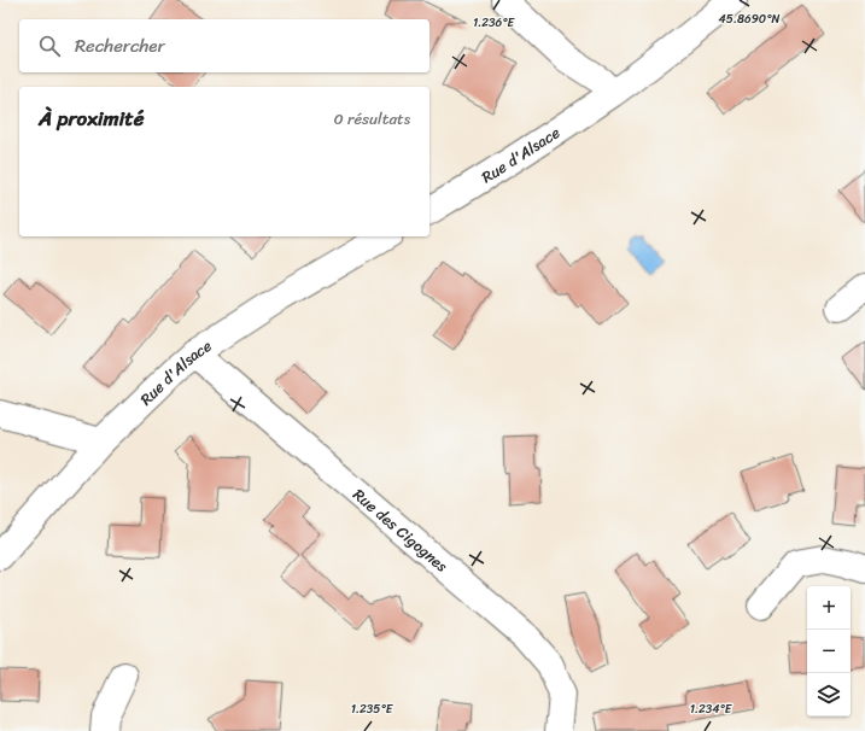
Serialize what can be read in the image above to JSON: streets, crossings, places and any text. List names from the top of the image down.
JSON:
{
  "streets": {
    "street": ["Rue d'Alsace", "Rue des Cigognes"]
  },
  "crossings": [
    ["Rue d'Alsace", "Rue des Cigognes"]
  ],
  "page": {
    "search": "Rechercher",
    "heading": ["À proximité", "0 résultats"],
    "map_buttons": ["+", "−"]
  },
  "coordinates": [
    "45.8690°N",
    "1.236°E",
    "1.235°E",
    "1.234°E"
  ]
}
